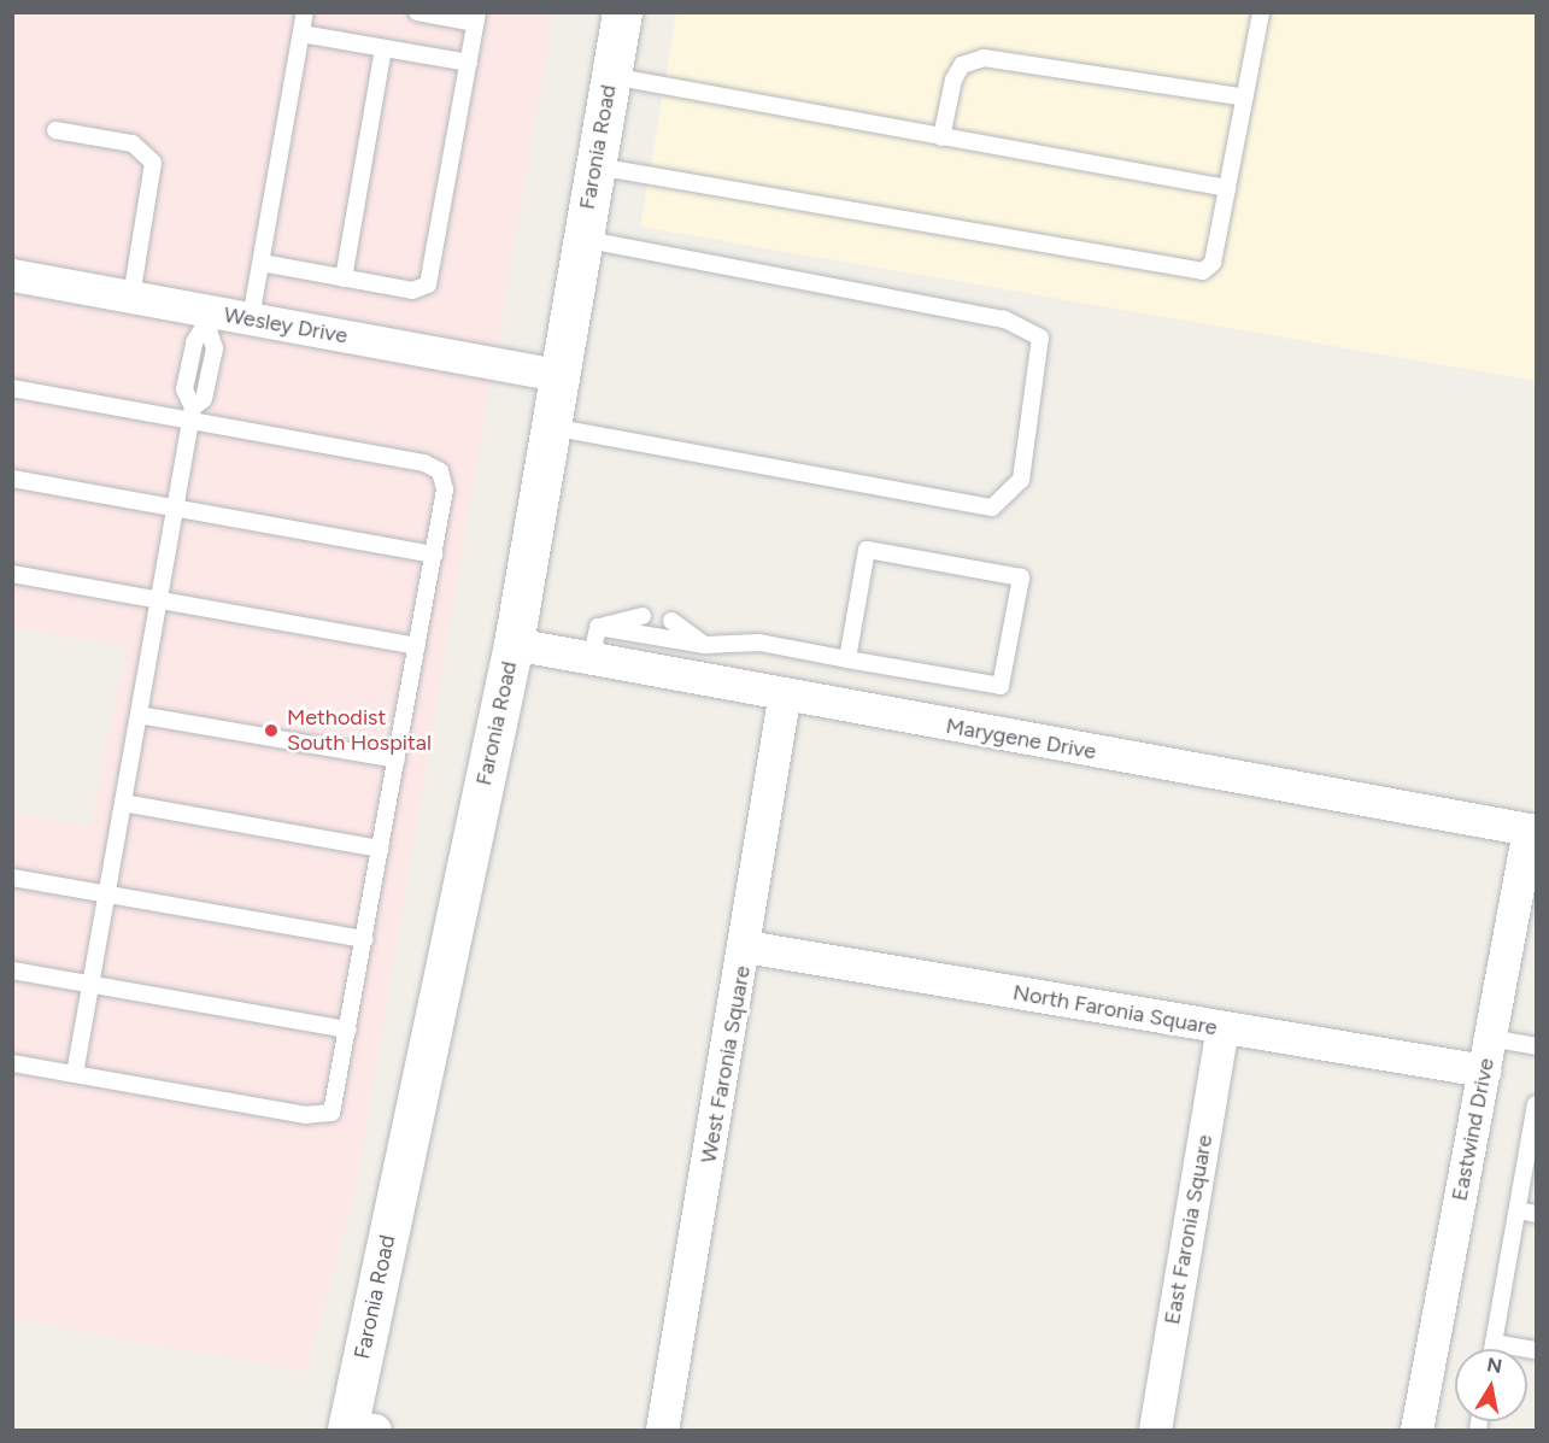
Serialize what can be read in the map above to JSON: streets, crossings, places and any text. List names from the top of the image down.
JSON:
{
  "streets": {
    "street": [
      "Faronia Road",
      "Wesley Drive",
      "Marygene Drive",
      "North Faronia Square",
      "West Faronia Square",
      "Eastwind Drive",
      "East Faronia Square"
    ]
  },
  "crossings": [
    ["Faronia Road", "Wesley Drive"],
    ["Faronia Road", "Marygene Drive"],
    ["Marygene Drive", "West Faronia Square"],
    ["Marygene Drive", "Eastwind Drive"],
    ["North Faronia Square", "West Faronia Square"],
    ["North Faronia Square", "Eastwind Drive"],
    ["North Faronia Square", "East Faronia Square"]
  ],
  "places": ["Methodist South Hospital"],
  "north": "top"
}
